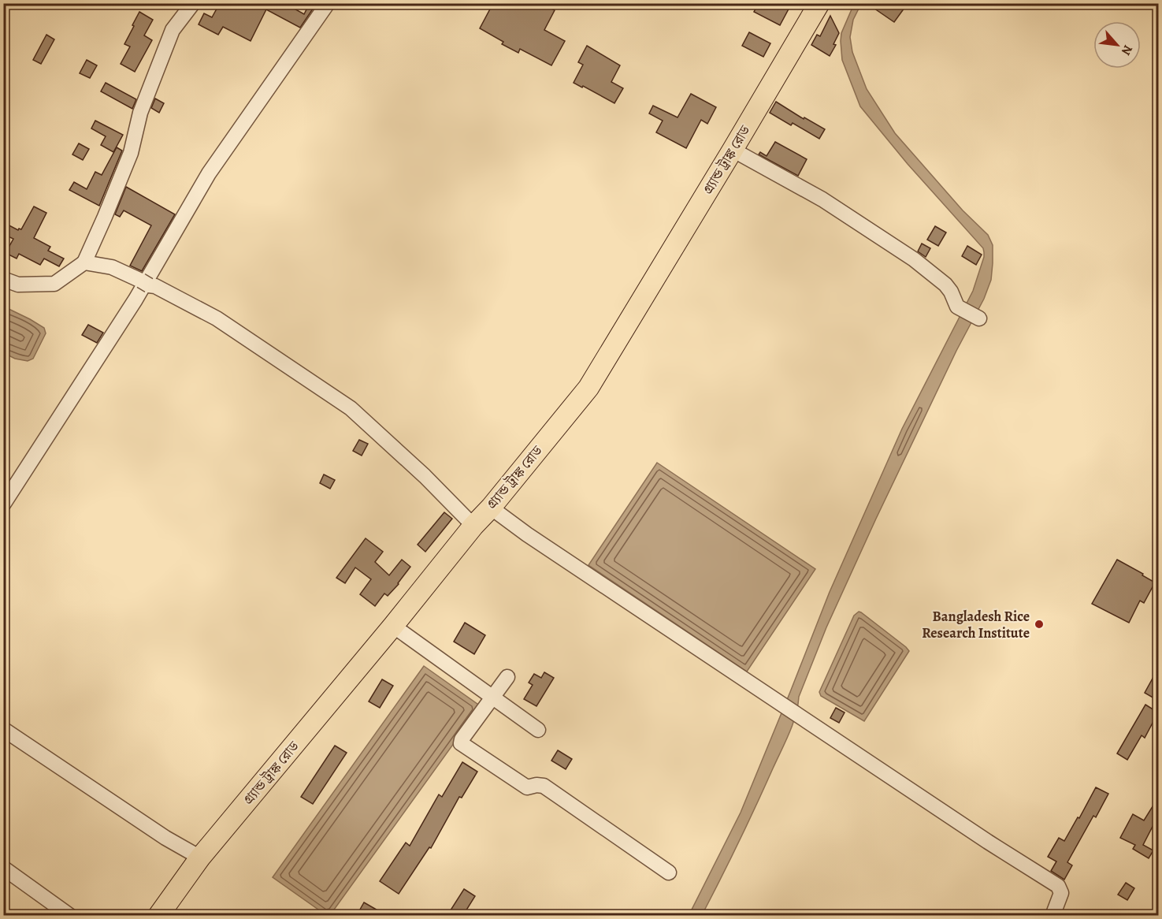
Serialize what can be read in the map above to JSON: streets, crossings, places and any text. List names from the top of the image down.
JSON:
{
  "streets": {
    "highway": ["গ্র্যান্ড ট্রাঙ্ক রোড"]
  },
  "places": ["Bangladesh Rice Research Institute"],
  "north": "bottom right"
}
